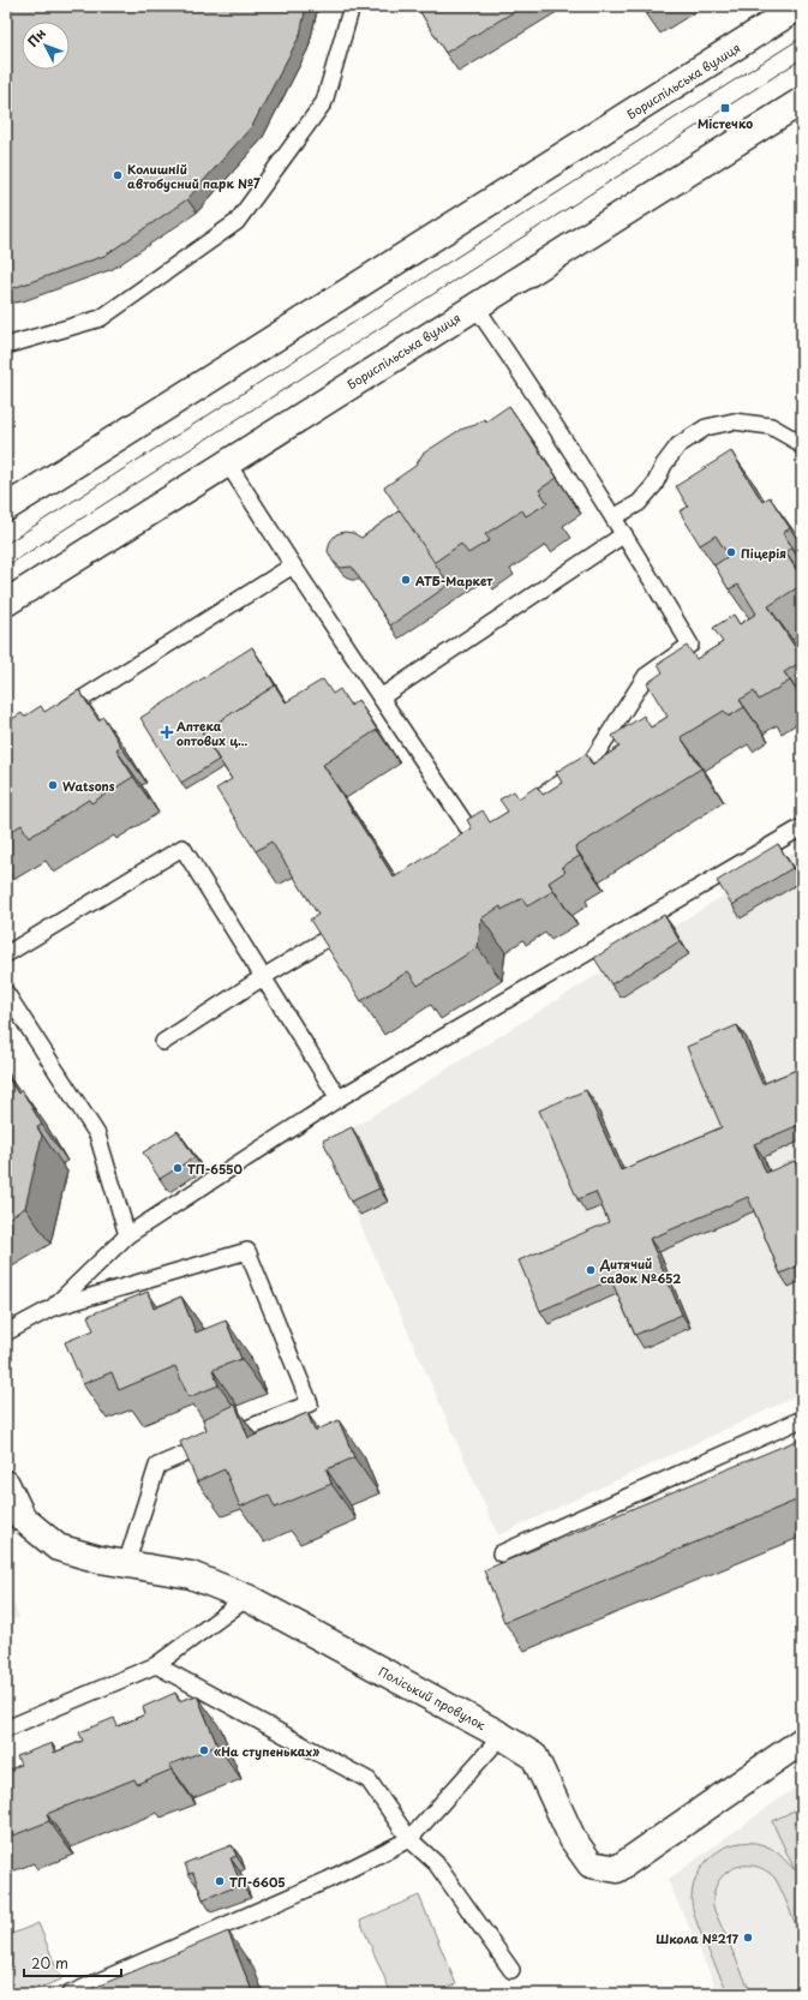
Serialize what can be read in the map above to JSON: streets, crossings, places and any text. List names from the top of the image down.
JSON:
{
  "streets": {
    "main road": ["Бориспільська вулиця", "Поліський провулок"]
  },
  "places": {
    "transit": ["Містечко"],
    "other": [
      "Колишній автобусний парк №7",
      "Піцерія",
      "АТБ-Маркет",
      "Watsons",
      "ТП-6550",
      "Дитячий садок №652",
      "«На ступеньках»",
      "ТП-6605",
      "Школа №217"
    ],
    "health": ["Аптека оптових ц..."]
  },
  "scale_bar": "20 m",
  "north": "top left"
}
